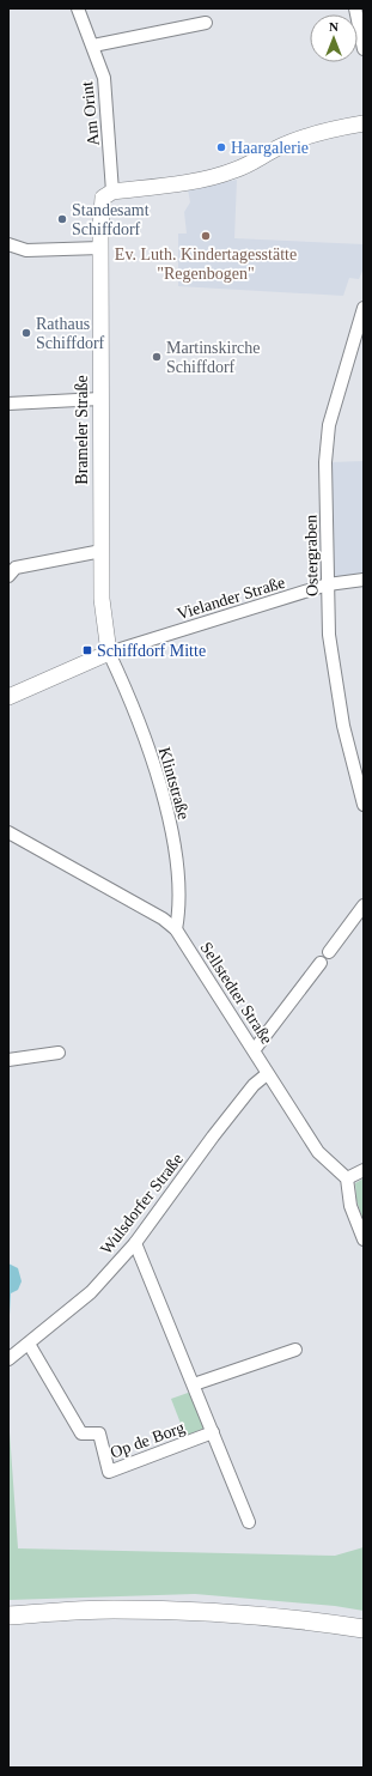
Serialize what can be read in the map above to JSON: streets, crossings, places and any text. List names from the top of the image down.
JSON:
{
  "streets": {
    "street": [
      "Am Orint",
      "Brameler Straße",
      "Ostergraben",
      "Vielander Straße",
      "Klintstraße",
      "Sellstedter Straße",
      "Wulsdorfer Straße",
      "Op de Borg"
    ]
  },
  "crossings": [
    ["Am Orint", "Brameler Straße"],
    ["Brameler Straße", "Vielander Straße"],
    ["Brameler Straße", "Klintstraße"],
    ["Ostergraben", "Vielander Straße"],
    ["Vielander Straße", "Klintstraße"],
    ["Klintstraße", "Sellstedter Straße"],
    ["Sellstedter Straße", "Wulsdorfer Straße"],
    ["Wulsdorfer Straße", "Op de Borg"]
  ],
  "places": {
    "other": [
      "Haargalerie",
      "Standesamt Schiffdorf",
      "Ev. Luth. Kindertagesstätte \"Regenbogen\"",
      "Rathaus Schiffdorf",
      "Martinskirche Schiffdorf"
    ],
    "transit": ["Schiffdorf Mitte"]
  },
  "north": "top"
}
